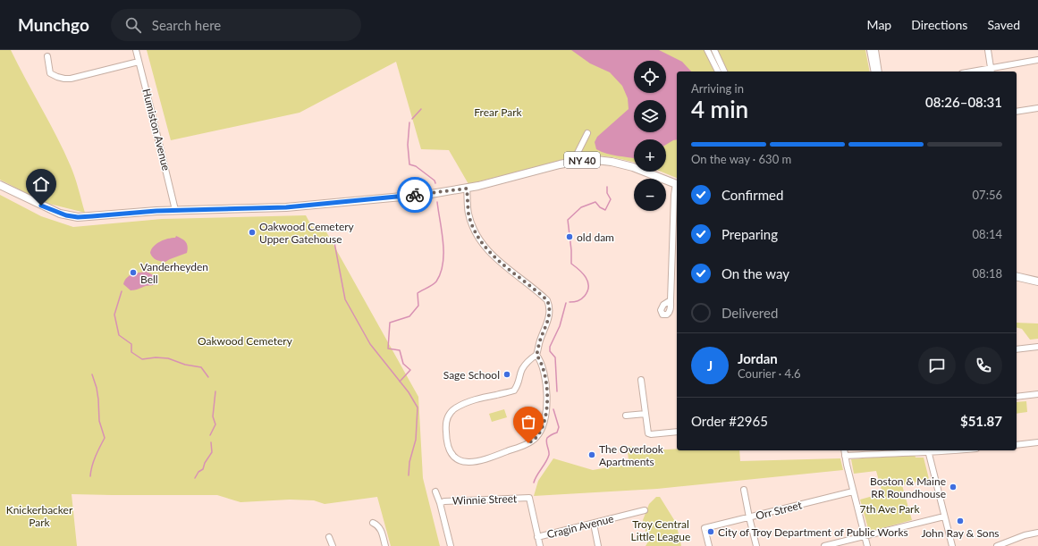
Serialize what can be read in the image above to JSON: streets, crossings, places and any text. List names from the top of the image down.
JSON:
{
  "streets": {
    "main road": ["NY 40"],
    "street": [
      "Humiston Avenue",
      "Winnie Street",
      "Orr Street",
      "Cragin Avenue"
    ]
  },
  "crossings": [
    ["Humiston Avenue", "NY 40"],
    ["Winnie Street", "Cragin Avenue"]
  ],
  "parks": [
    "Frear Park",
    "Oakwood Cemetery",
    "7th Ave Park",
    "Knickerbacker Park",
    "Troy Central Little League"
  ],
  "places": [
    "Oakwood Cemetery Upper Gatehouse",
    "old dam",
    "Vanderheyden Bell",
    "Sage School",
    "The Overlook Apartments",
    "Boston & Maine RR Roundhouse",
    "John Ray & Sons",
    "City of Troy Department of Public Works"
  ],
  "page": {
    "header": "Munchgo",
    "search": "Search here",
    "nav": ["Map", "Directions", "Saved"],
    "map_buttons": ["+", "−"],
    "heading": ["4 min", "Arriving in", "08:26–08:31"],
    "panel": [
      "Jordan",
      "Courier · 4.6",
      "Order #2965",
      "$51.87"
    ],
    "bar": "On the way · 630 m",
    "list": [
      ["Confirmed", "07:56"],
      ["Preparing", "08:14"],
      ["On the way", "08:18"],
      "Delivered"
    ],
    "round": "J"
  }
}
